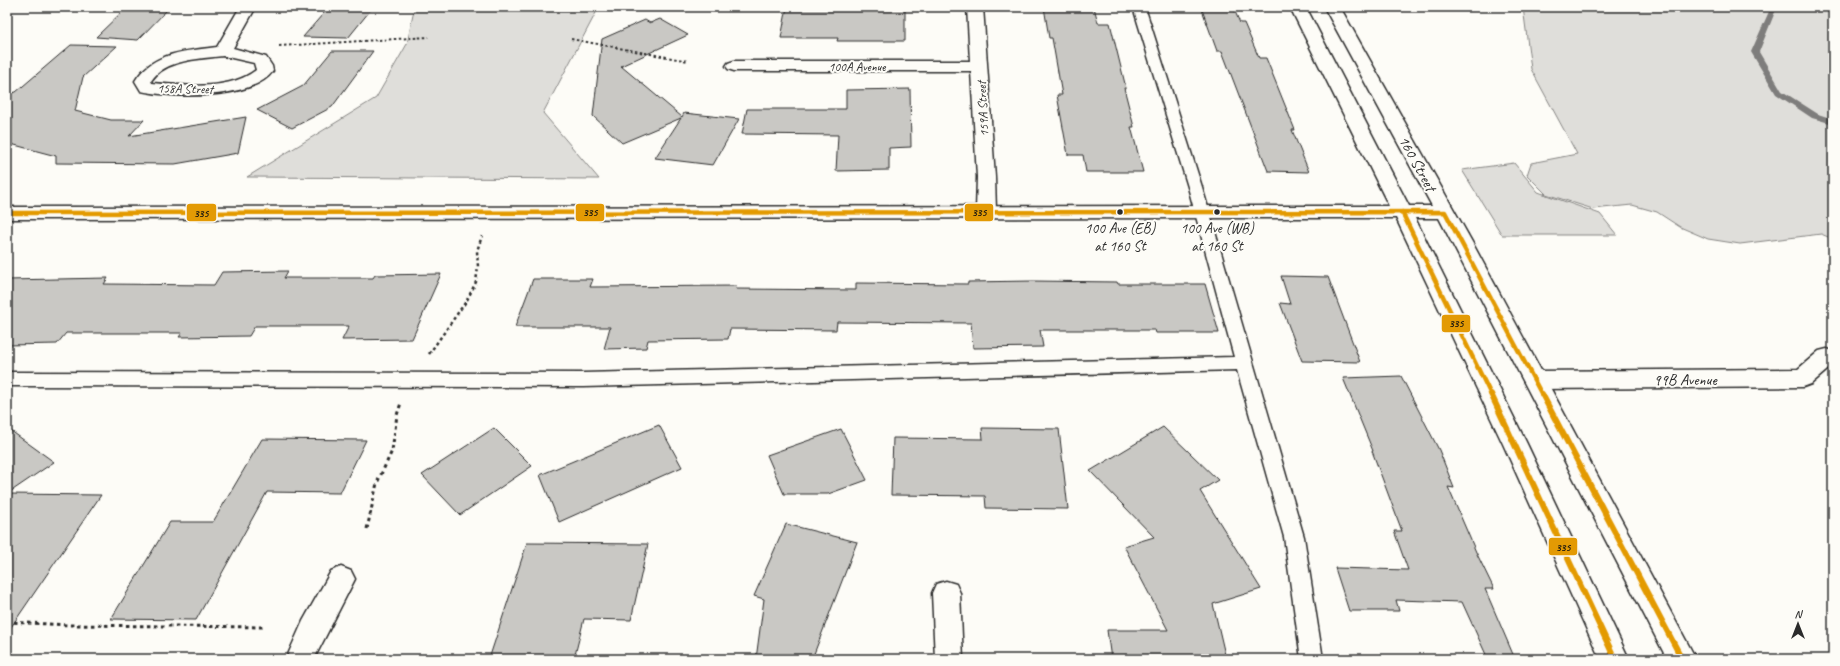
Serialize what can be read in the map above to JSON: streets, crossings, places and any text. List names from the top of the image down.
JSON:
{
  "streets": {
    "main road": [
      "100A Avenue",
      "158A Street",
      "159A Street",
      "160 Street",
      "99B Avenue"
    ]
  },
  "crossings": [
    ["100A Avenue", "159A Street"],
    ["160 Street", "99B Avenue"]
  ],
  "places": ["100 Ave (EB) at 160 St", "100 Ave (WB) at 160 St"],
  "lines": ["transit line 335"],
  "north": "top"
}
